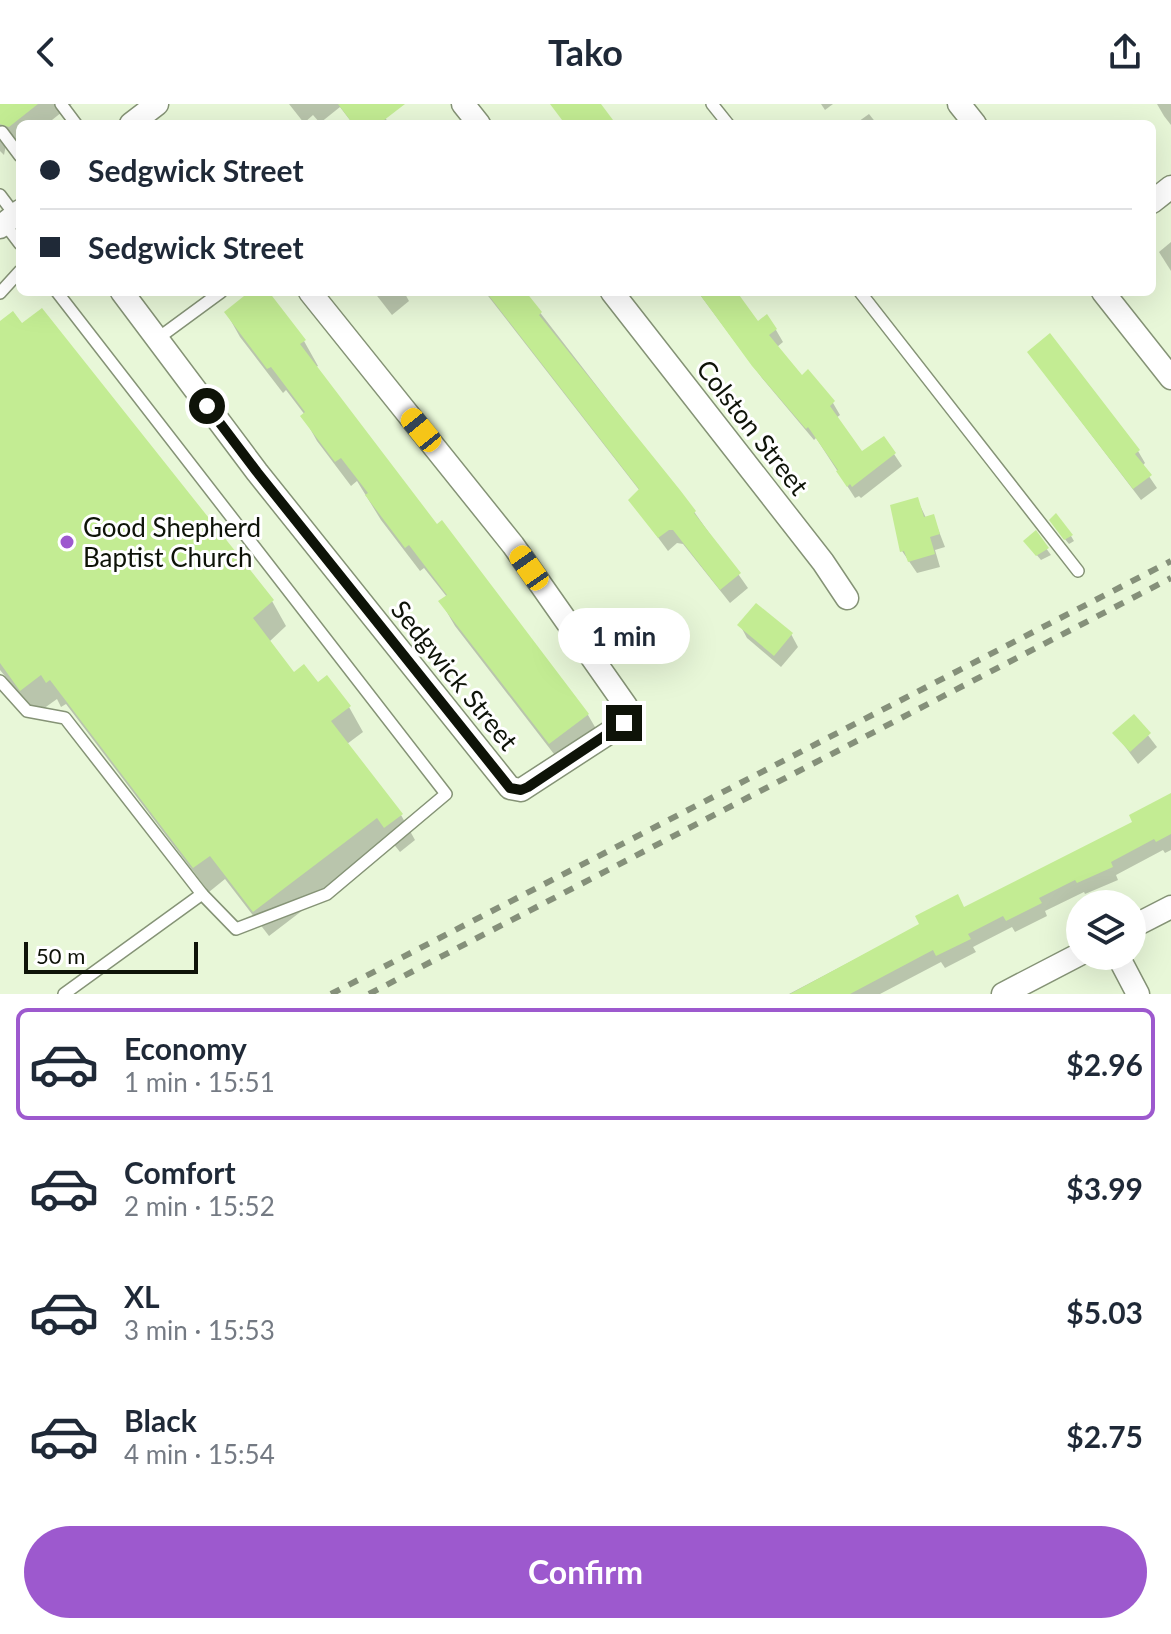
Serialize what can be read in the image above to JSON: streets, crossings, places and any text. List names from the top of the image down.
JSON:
{
  "streets": {
    "street": ["Colston Street", "Sedgwick Street"]
  },
  "places": ["Good Shepherd Baptist Church"],
  "scale_bar": "50 m",
  "page": {
    "header": "Tako",
    "banner": ["Sedgwick Street", "Sedgwick Street"],
    "bubble": "1 min",
    "scale": "50 m",
    "list": [
      {
        "name": "Economy",
        "note": "1 min · 15:51",
        "value": "$2.96"
      },
      {
        "name": "Comfort",
        "note": "2 min · 15:52",
        "value": "$3.99"
      },
      {
        "name": "XL",
        "note": "3 min · 15:53",
        "value": "$5.03"
      },
      {
        "name": "Black",
        "note": "4 min · 15:54",
        "value": "$2.75"
      }
    ],
    "buttons": "Confirm"
  }
}
